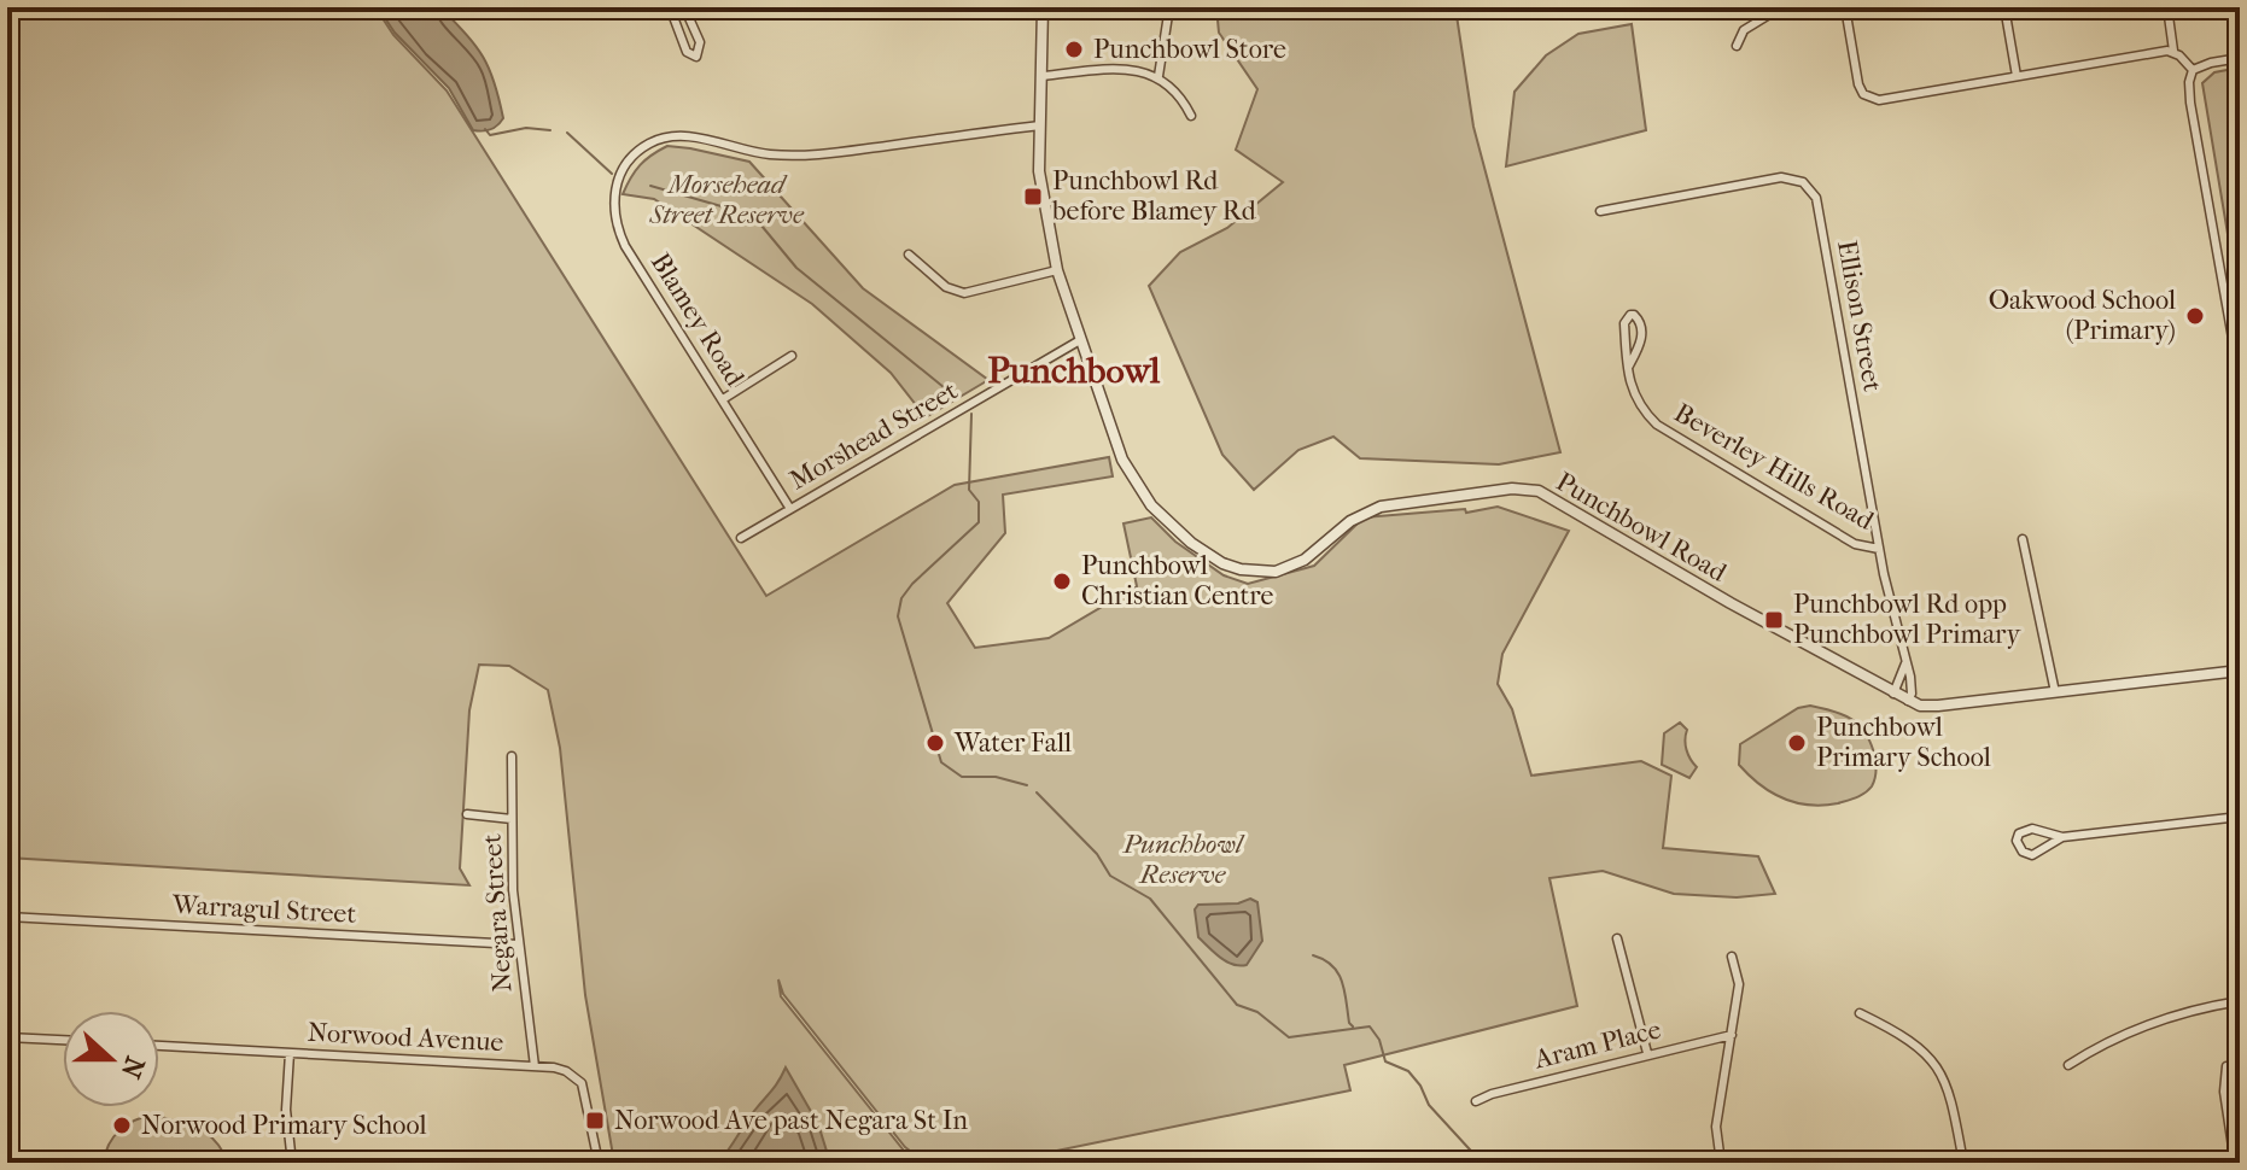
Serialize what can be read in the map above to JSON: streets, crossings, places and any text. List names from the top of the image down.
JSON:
{
  "streets": {
    "street": [
      "Ellison Street",
      "Blamey Road",
      "Morshead Street",
      "Beverley Hills Road",
      "Punchbowl Road",
      "Warragul Street",
      "Negara Street",
      "Norwood Avenue",
      "Aram Place"
    ]
  },
  "crossings": [
    ["Ellison Street", "Beverley Hills Road"],
    ["Ellison Street", "Punchbowl Road"],
    ["Blamey Road", "Morshead Street"],
    ["Blamey Road", "Punchbowl Road"],
    ["Morshead Street", "Punchbowl Road"],
    ["Warragul Street", "Negara Street"],
    ["Negara Street", "Norwood Avenue"]
  ],
  "districts": ["Punchbowl"],
  "parks": ["Morsehead Street Reserve", "Punchbowl Reserve"],
  "places": {
    "other": [
      "Punchbowl Store",
      "Oakwood School (Primary)",
      "Punchbowl Christian Centre",
      "Water Fall",
      "Punchbowl Primary School",
      "Norwood Primary School"
    ],
    "transit": ["Punchbowl Rd before Blamey Rd", "Punchbowl Rd opp Punchbowl Primary", "Norwood Ave past Negara St In"]
  },
  "north": "right"
}
